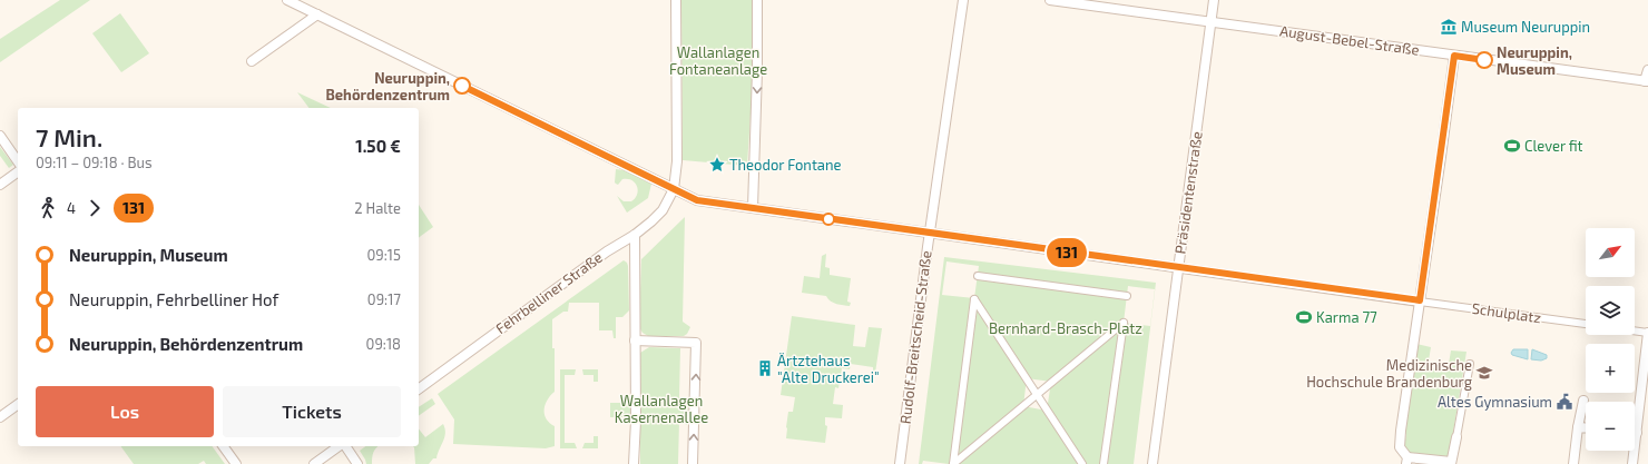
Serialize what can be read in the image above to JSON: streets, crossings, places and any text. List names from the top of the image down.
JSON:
{
  "streets": {
    "street": [
      "August-Bebel-Straße",
      "Präsidentenstraße",
      "Fehrbelliner Straße",
      "Schulplatz",
      "Rudolf-Breitscheid-Straße"
    ]
  },
  "crossings": [
    ["August-Bebel-Straße", "Präsidentenstraße"]
  ],
  "parks": ["Wallanlagen Fontaneanlage", "Bernhard-Brasch-Platz", "Wallanlagen Kasernenallee"],
  "places": {
    "museum": ["Museum Neuruppin"],
    "other": ["Neuruppin, Museum", "Neuruppin, Behördenzentrum"],
    "sports": ["Clever fit", "Karma 77"],
    "place": ["Theodor Fontane"],
    "building": ["Ärtztehaus \"Alte Druckerei\""],
    "school or university": ["Medizinische Hochschule Brandenburg"],
    "public building": ["Altes Gymnasium"]
  },
  "lines": ["bus line 131"],
  "north": "top right",
  "page": {
    "on_map": "131",
    "heading": ["7 Min.", "09:11 – 09:18 · Bus", "1.50 €"],
    "legs": ["4", "131", "2 Halte"],
    "map_buttons": ["+", "−"],
    "list": [
      {
        "name": "Neuruppin, Museum",
        "value": "09:15"
      },
      {
        "name": "Neuruppin, Fehrbelliner Hof",
        "value": "09:17"
      },
      {
        "name": "Neuruppin, Behördenzentrum",
        "value": "09:18"
      }
    ],
    "buttons": ["Los", "Tickets"]
  }
}
